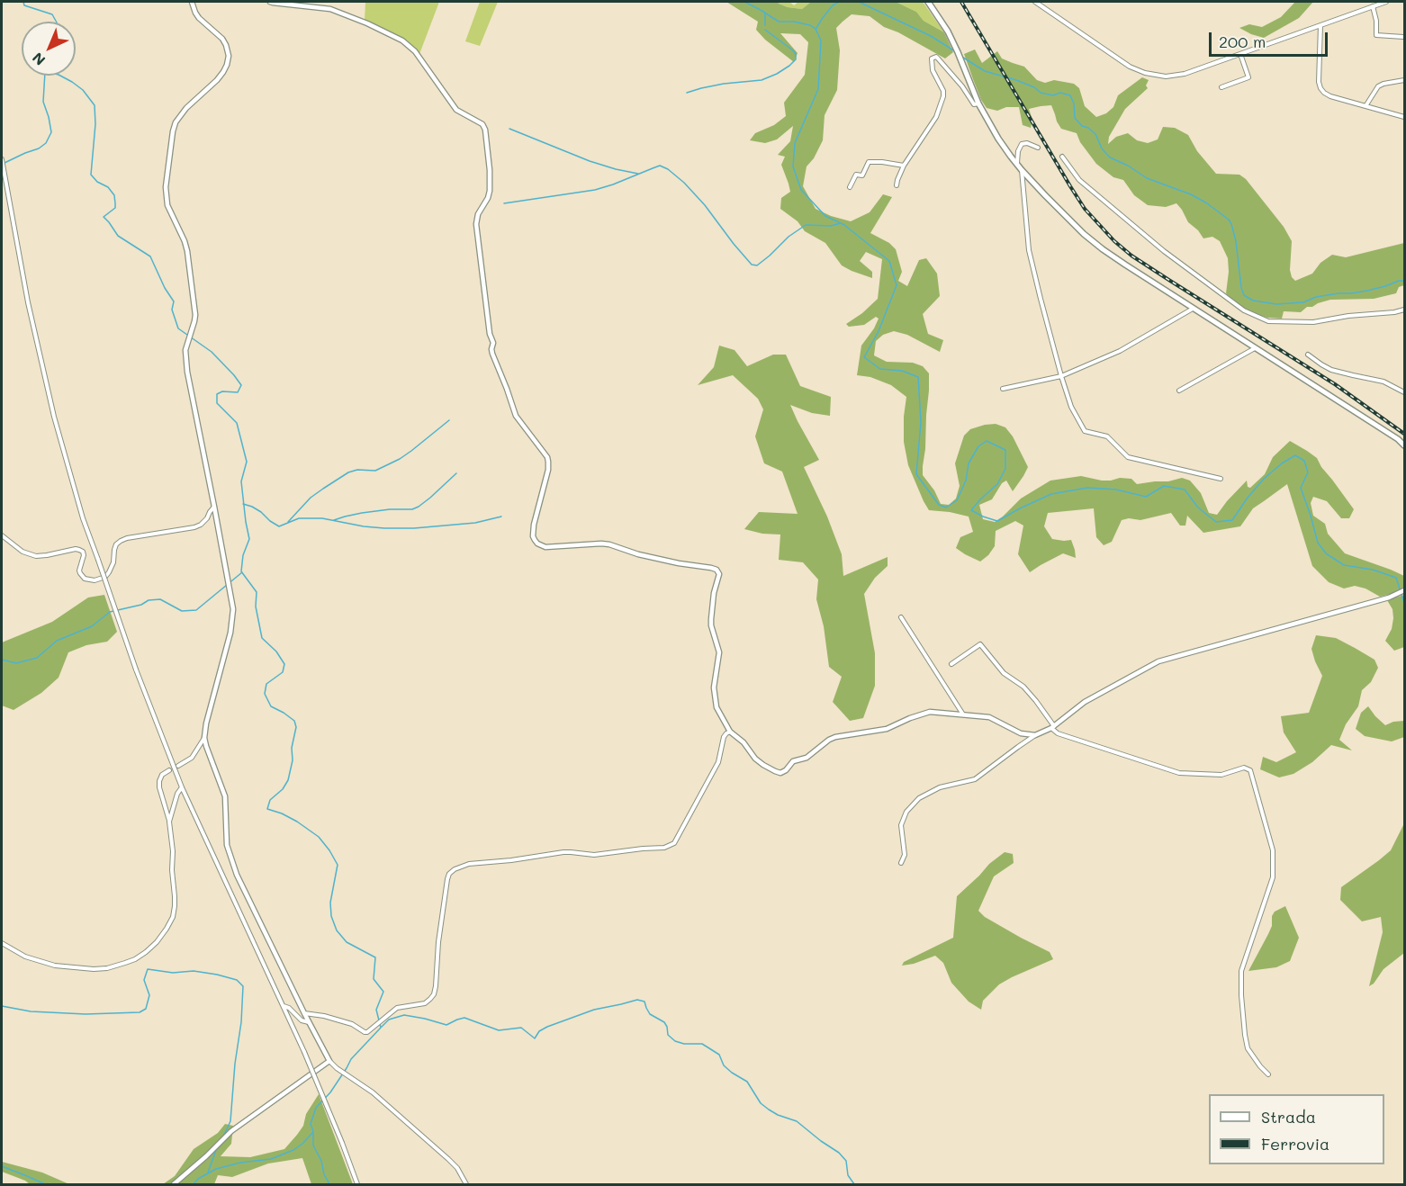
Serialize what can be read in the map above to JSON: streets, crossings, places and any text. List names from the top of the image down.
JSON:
{
  "legend": ["Strada", "Ferrovia"],
  "scale_bar": "200 m",
  "north": "bottom left"
}
